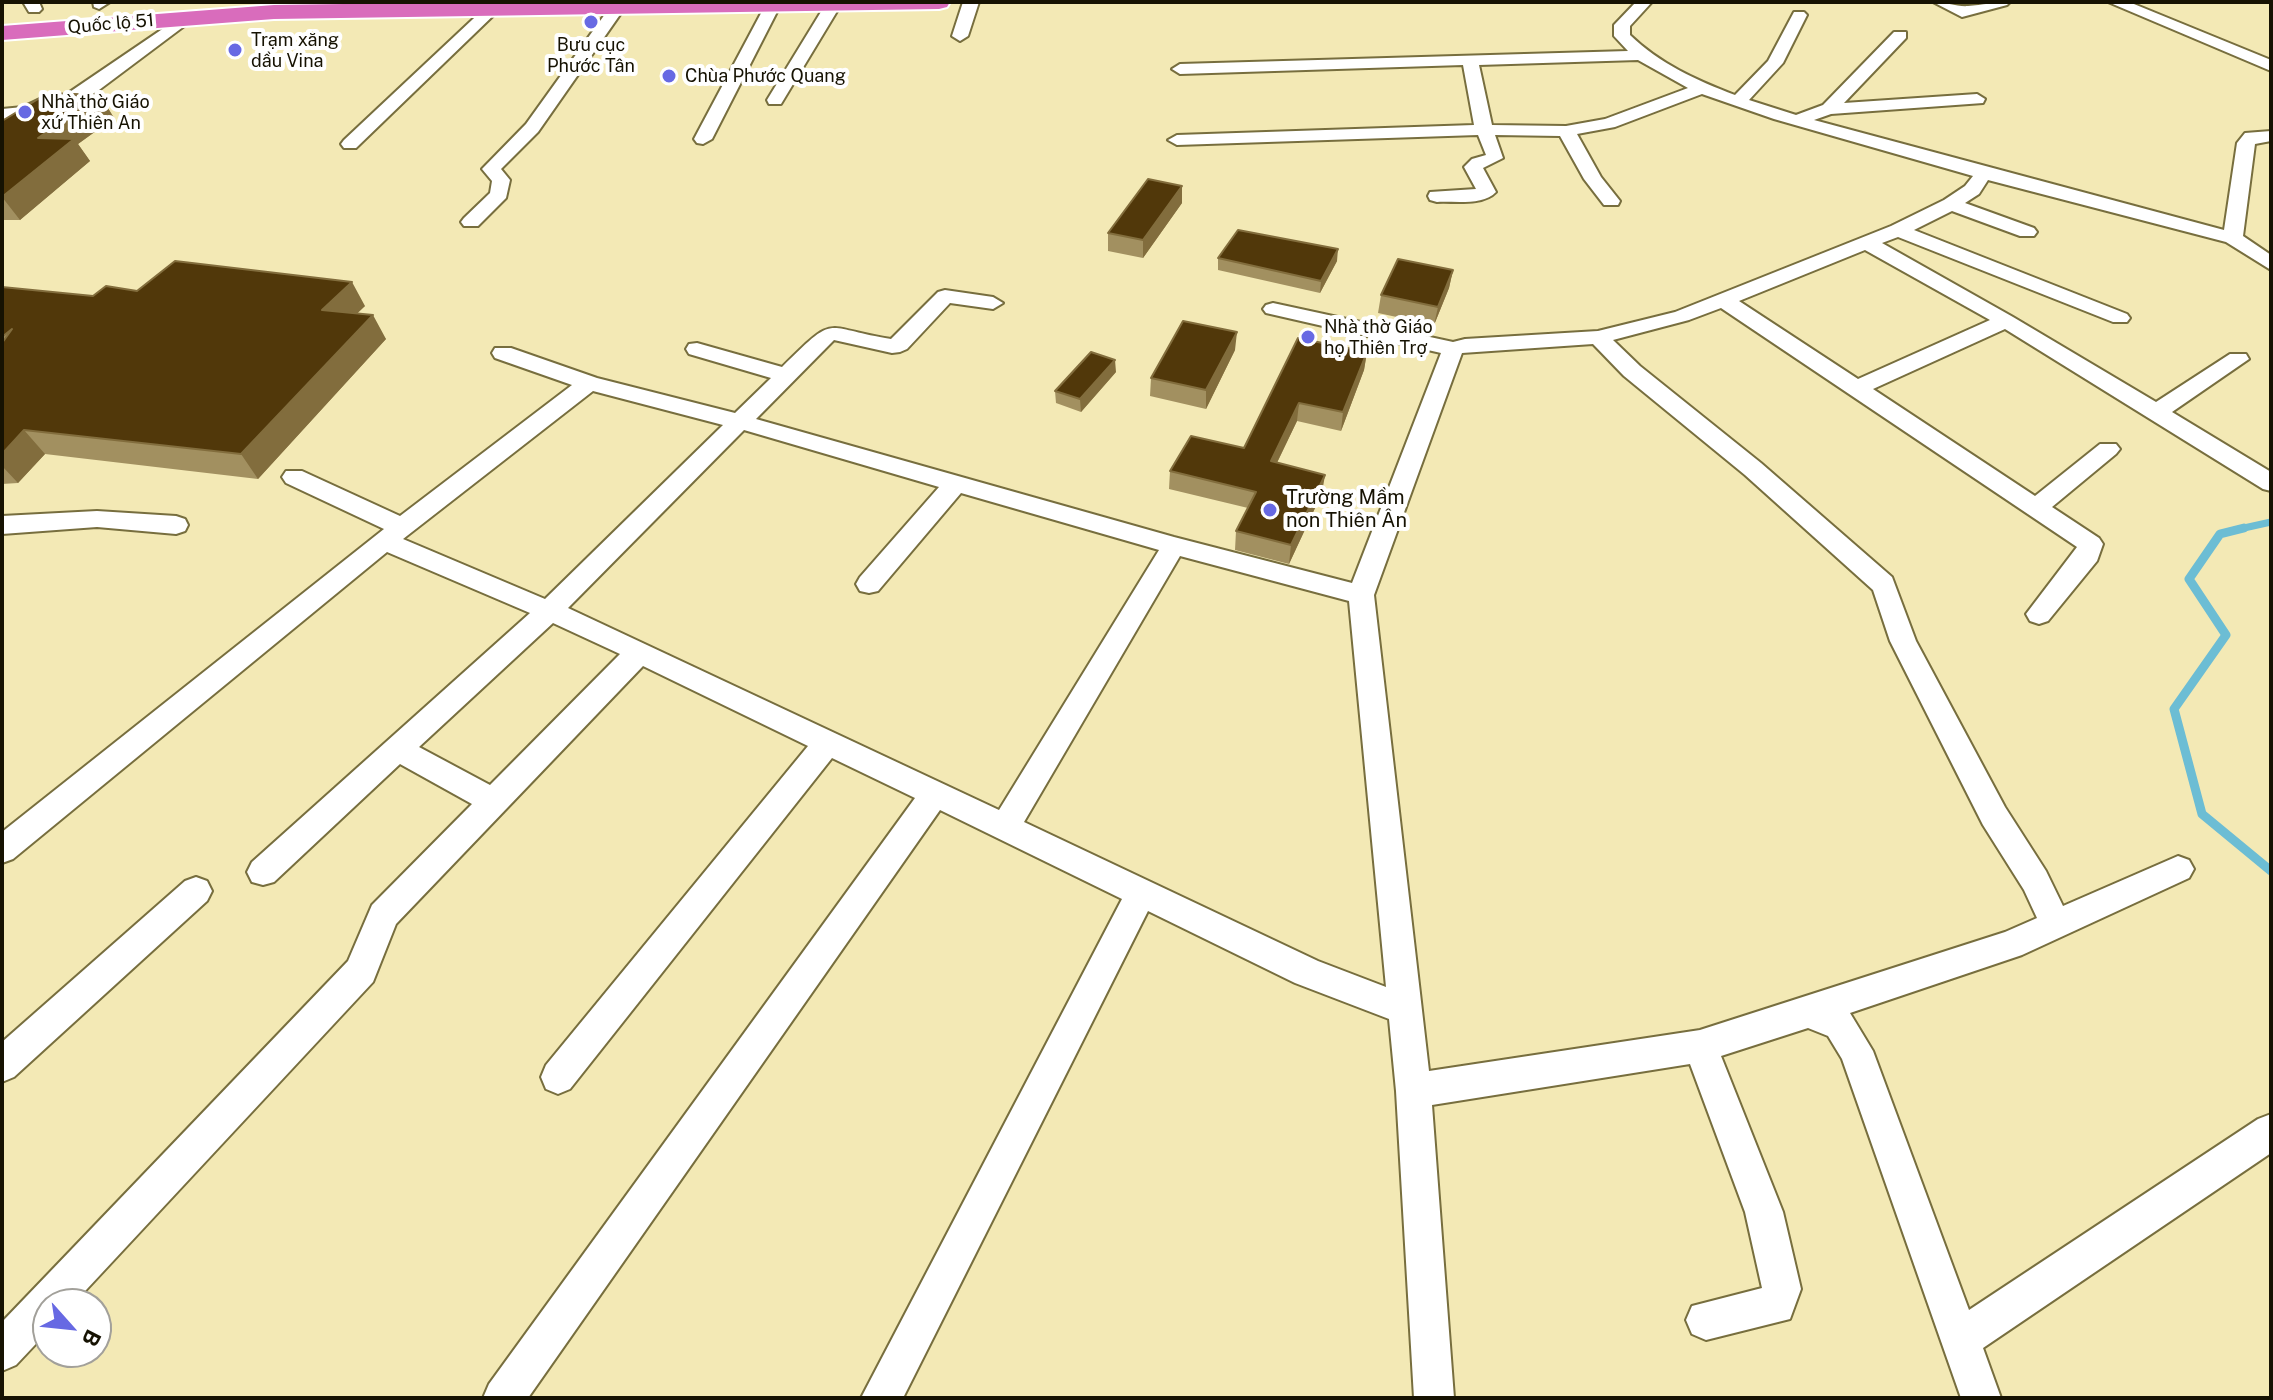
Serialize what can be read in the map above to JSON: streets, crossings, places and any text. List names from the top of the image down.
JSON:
{
  "streets": {
    "highway": ["Quốc lộ 51"]
  },
  "places": [
    "Bưu cục Phước Tân",
    "Trạm xăng dầu Vina",
    "Chùa Phước Quang",
    "Nhà thờ Giáo xứ Thiên An",
    "Nhà thờ Giáo họ Thiên Trợ",
    "Trường Mầm non Thiên Ân"
  ],
  "north": "bottom right"
}
